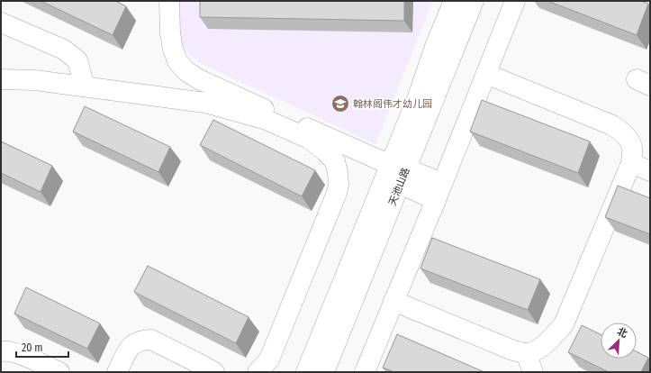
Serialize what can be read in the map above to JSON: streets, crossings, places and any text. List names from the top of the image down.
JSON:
{
  "streets": {
    "street": ["天池山路"]
  },
  "places": {
    "school or university": ["翰林阁伟才幼儿园"]
  },
  "scale_bar": "20 m",
  "north": "top right"
}
